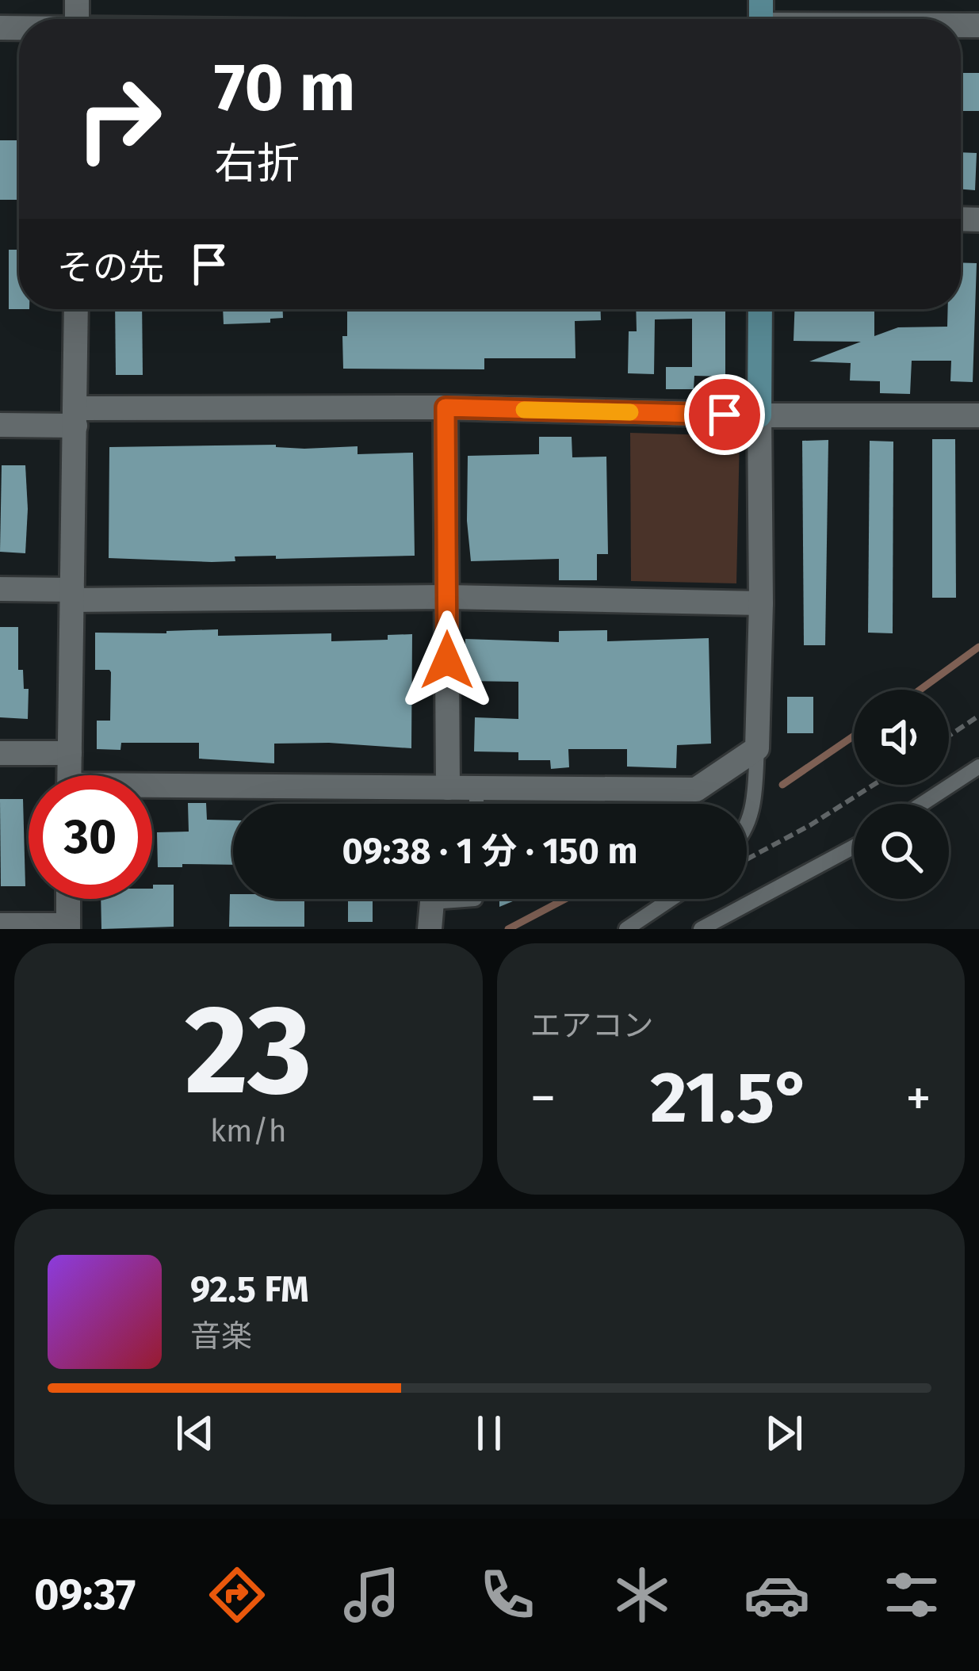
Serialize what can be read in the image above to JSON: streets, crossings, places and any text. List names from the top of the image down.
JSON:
{
  "page": {
    "turn": ["70 m", "右折"],
    "then": "その先",
    "limit": "30",
    "trip": "09:38 · 1 分 · 150 m",
    "tile": [
      ["23", "km/h"],
      "エアコン"
    ],
    "heat": ["−", "21.5°", "+"],
    "song": ["92.5 FM", "音楽"],
    "tabs": "09:37"
  }
}
